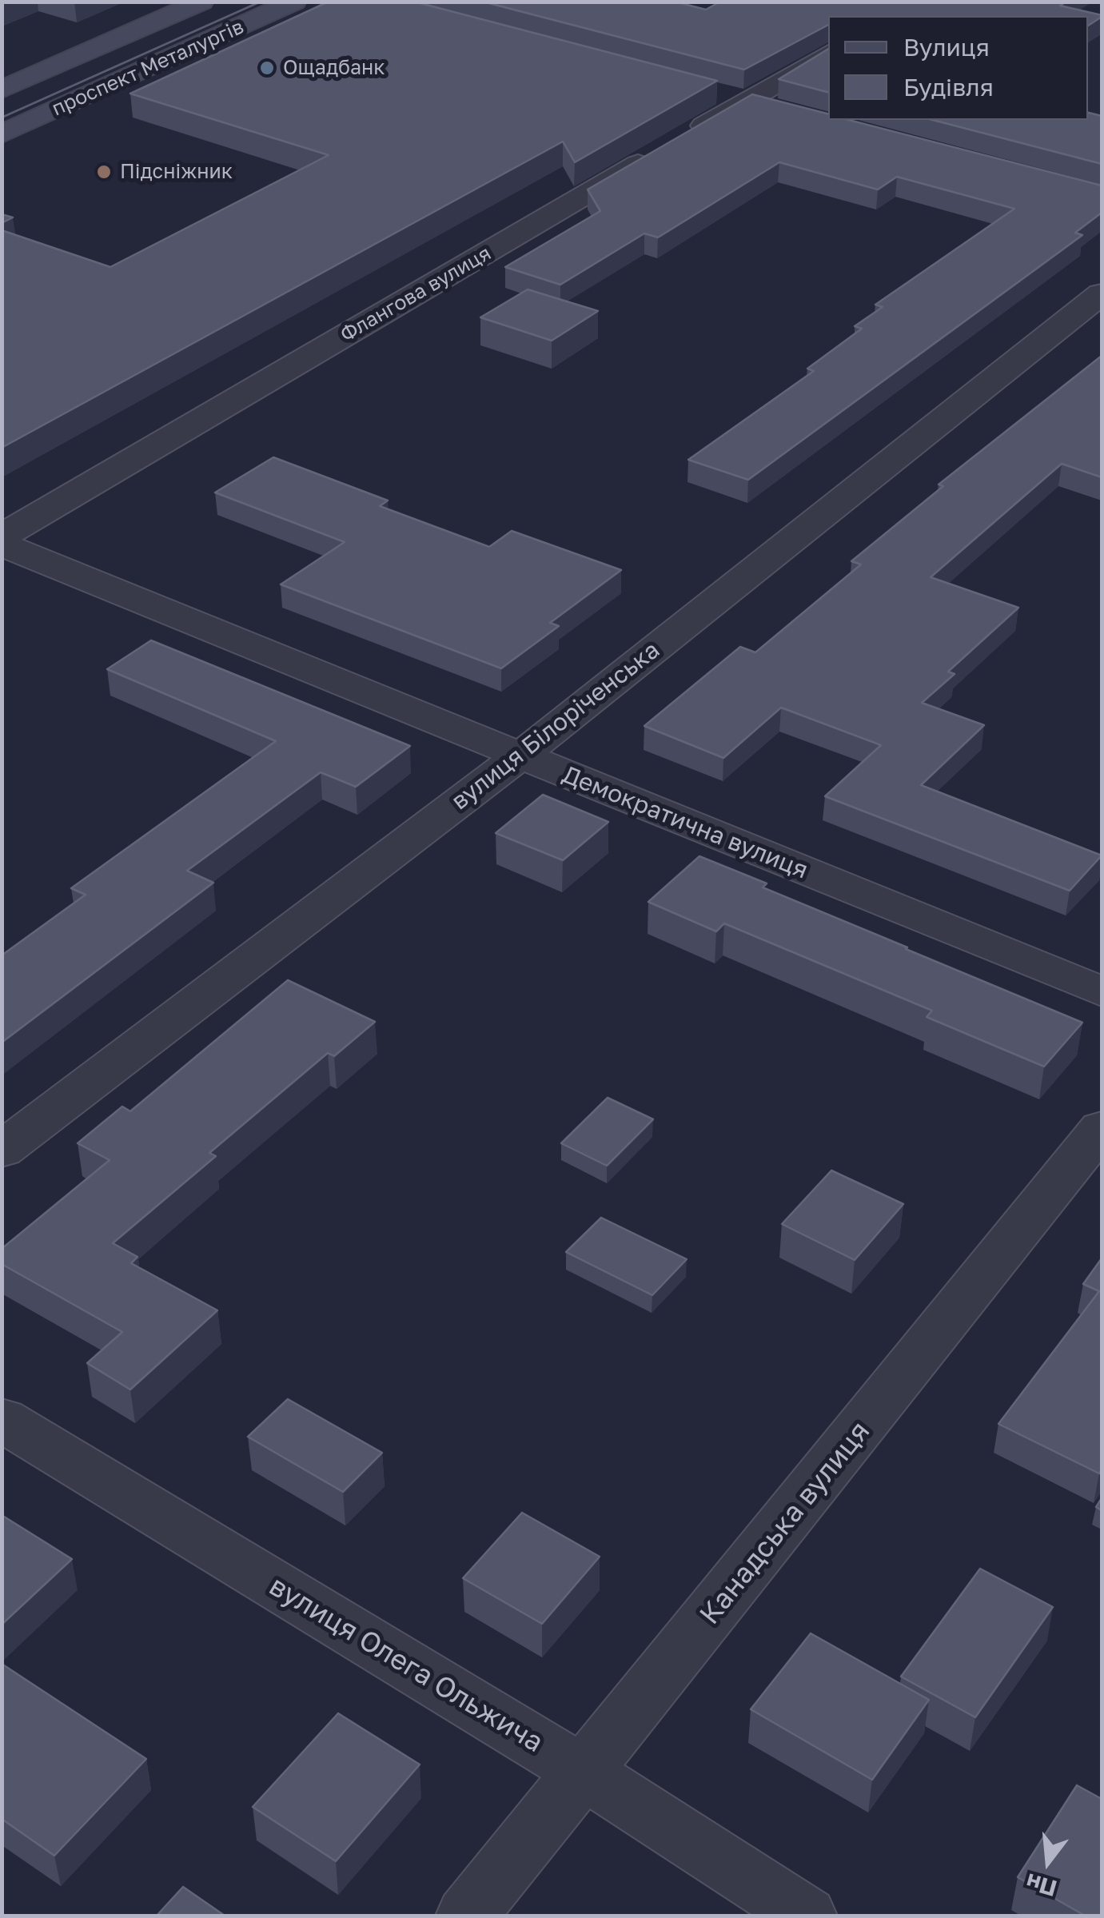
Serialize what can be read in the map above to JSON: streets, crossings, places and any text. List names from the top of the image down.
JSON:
{
  "streets": {
    "main road": ["проспект Металургів"],
    "street": [
      "Флангова вулиця",
      "вулиця Білоріченська",
      "Демократична вулиця",
      "Канадська вулиця",
      "вулиця Олега Ольжича"
    ]
  },
  "crossings": [
    ["вулиця Білоріченська", "Демократична вулиця"],
    ["Канадська вулиця", "вулиця Олега Ольжича"]
  ],
  "places": ["Ощадбанк", "Підсніжник"],
  "legend": ["Вулиця", "Будівля"],
  "north": "bottom"
}
